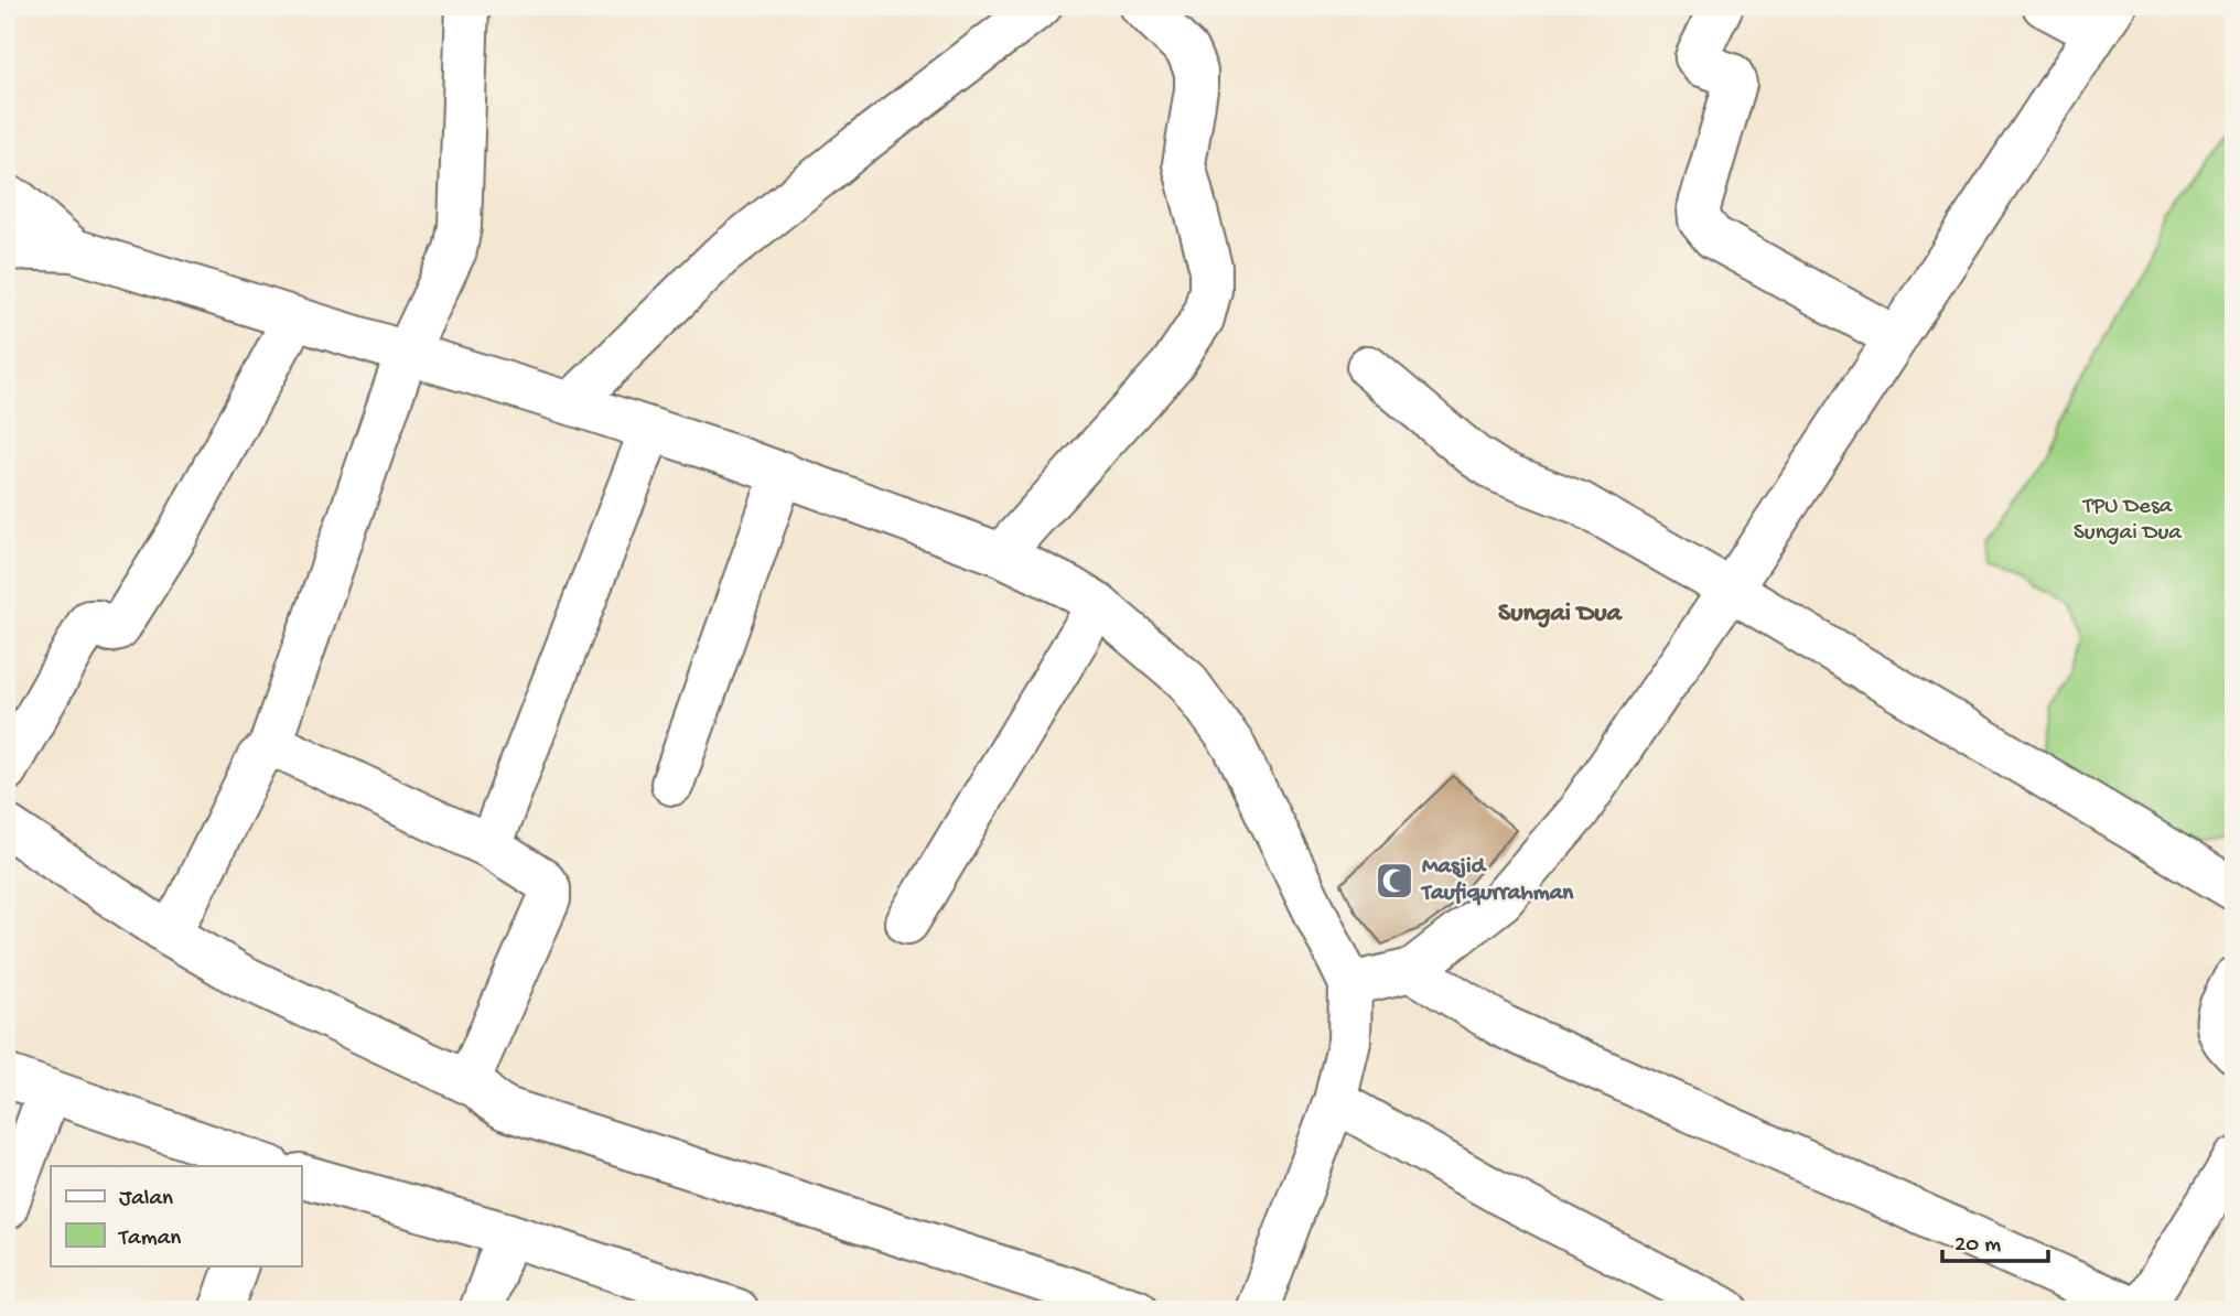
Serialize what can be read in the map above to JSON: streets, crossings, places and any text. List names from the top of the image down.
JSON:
{
  "districts": ["Sungai Dua"],
  "parks": ["TPU Desa Sungai Dua"],
  "places": {
    "mosque": ["Masjid Taufiqurrahman"]
  },
  "legend": ["Jalan", "Taman"],
  "scale_bar": "20 m"
}
